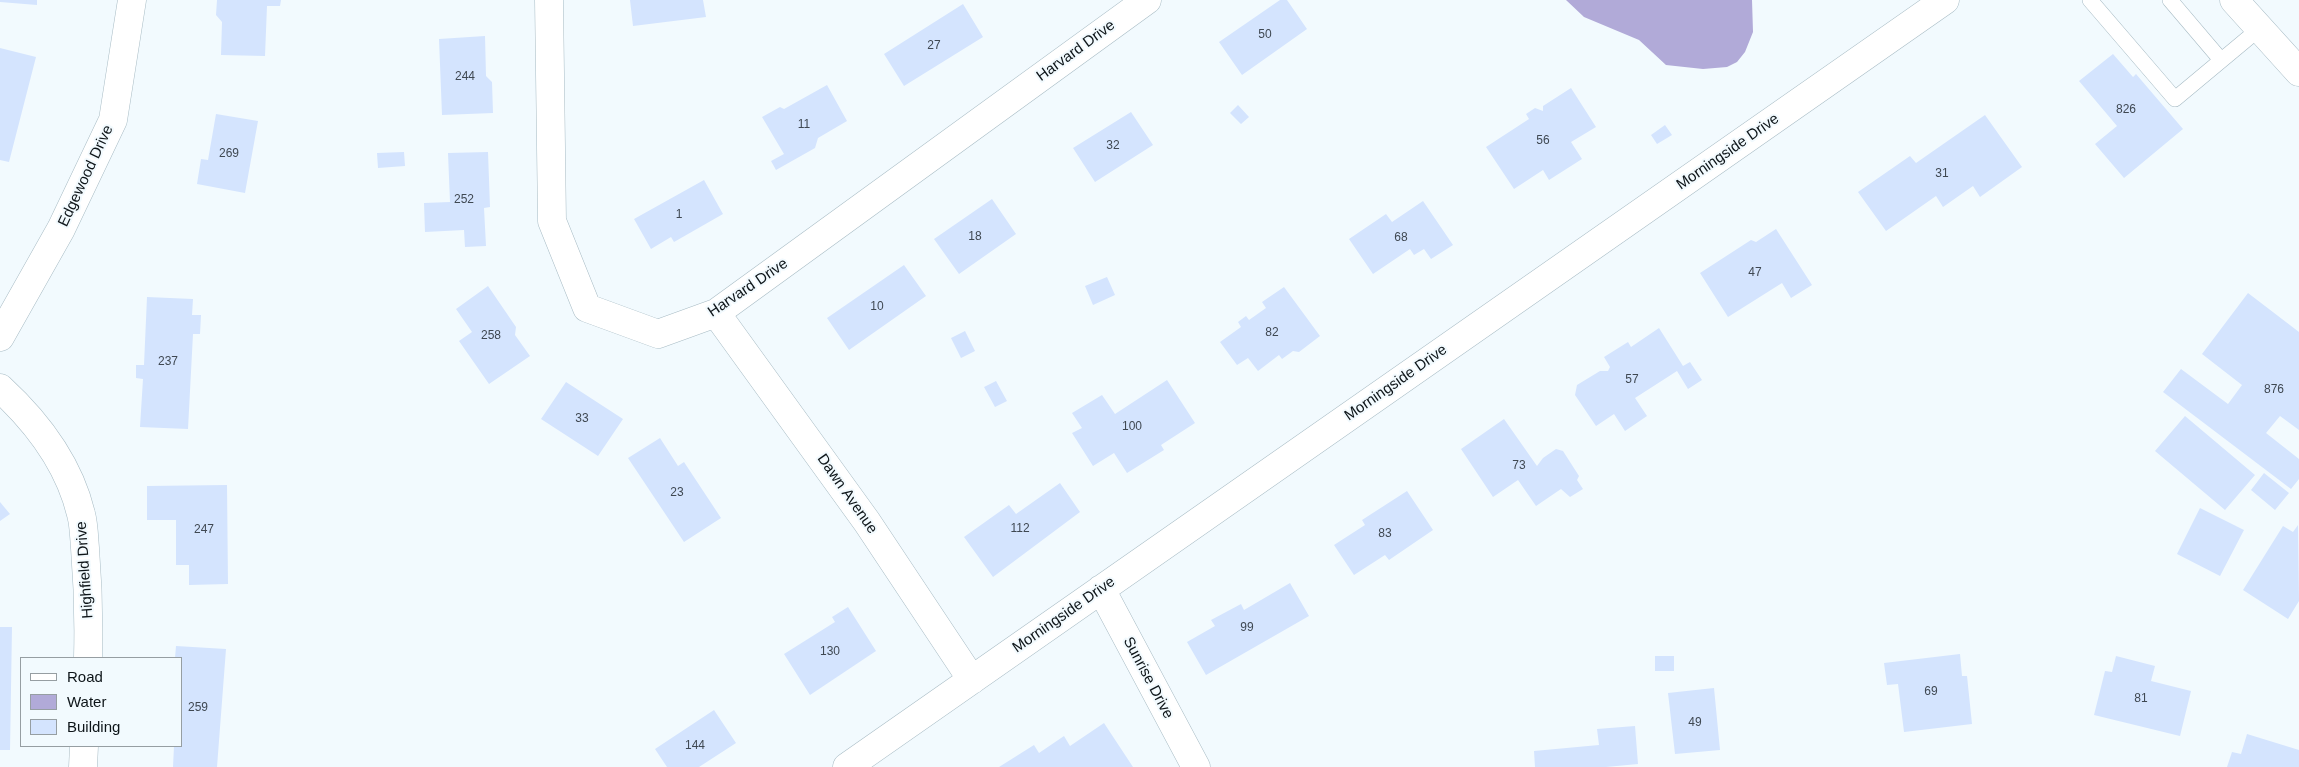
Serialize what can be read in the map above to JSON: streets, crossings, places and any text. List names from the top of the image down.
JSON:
{
  "streets": {
    "street": [
      "Harvard Drive",
      "Morningside Drive",
      "Edgewood Drive",
      "Dawn Avenue",
      "Highfield Drive",
      "Sunrise Drive"
    ]
  },
  "crossings": [
    ["Harvard Drive", "Dawn Avenue"],
    ["Morningside Drive", "Dawn Avenue"],
    ["Morningside Drive", "Sunrise Drive"]
  ],
  "house_numbers": [
    "50",
    "27",
    "244",
    "826",
    "11",
    "56",
    "32",
    "269",
    "31",
    "252",
    "1",
    "18",
    "68",
    "47",
    "10",
    "82",
    "258",
    "237",
    "57",
    "876",
    "33",
    "100",
    "73",
    "23",
    "112",
    "247",
    "83",
    "99",
    "130",
    "69",
    "81",
    "259",
    "49",
    "144"
  ],
  "legend": ["Road", "Water", "Building"]
}
